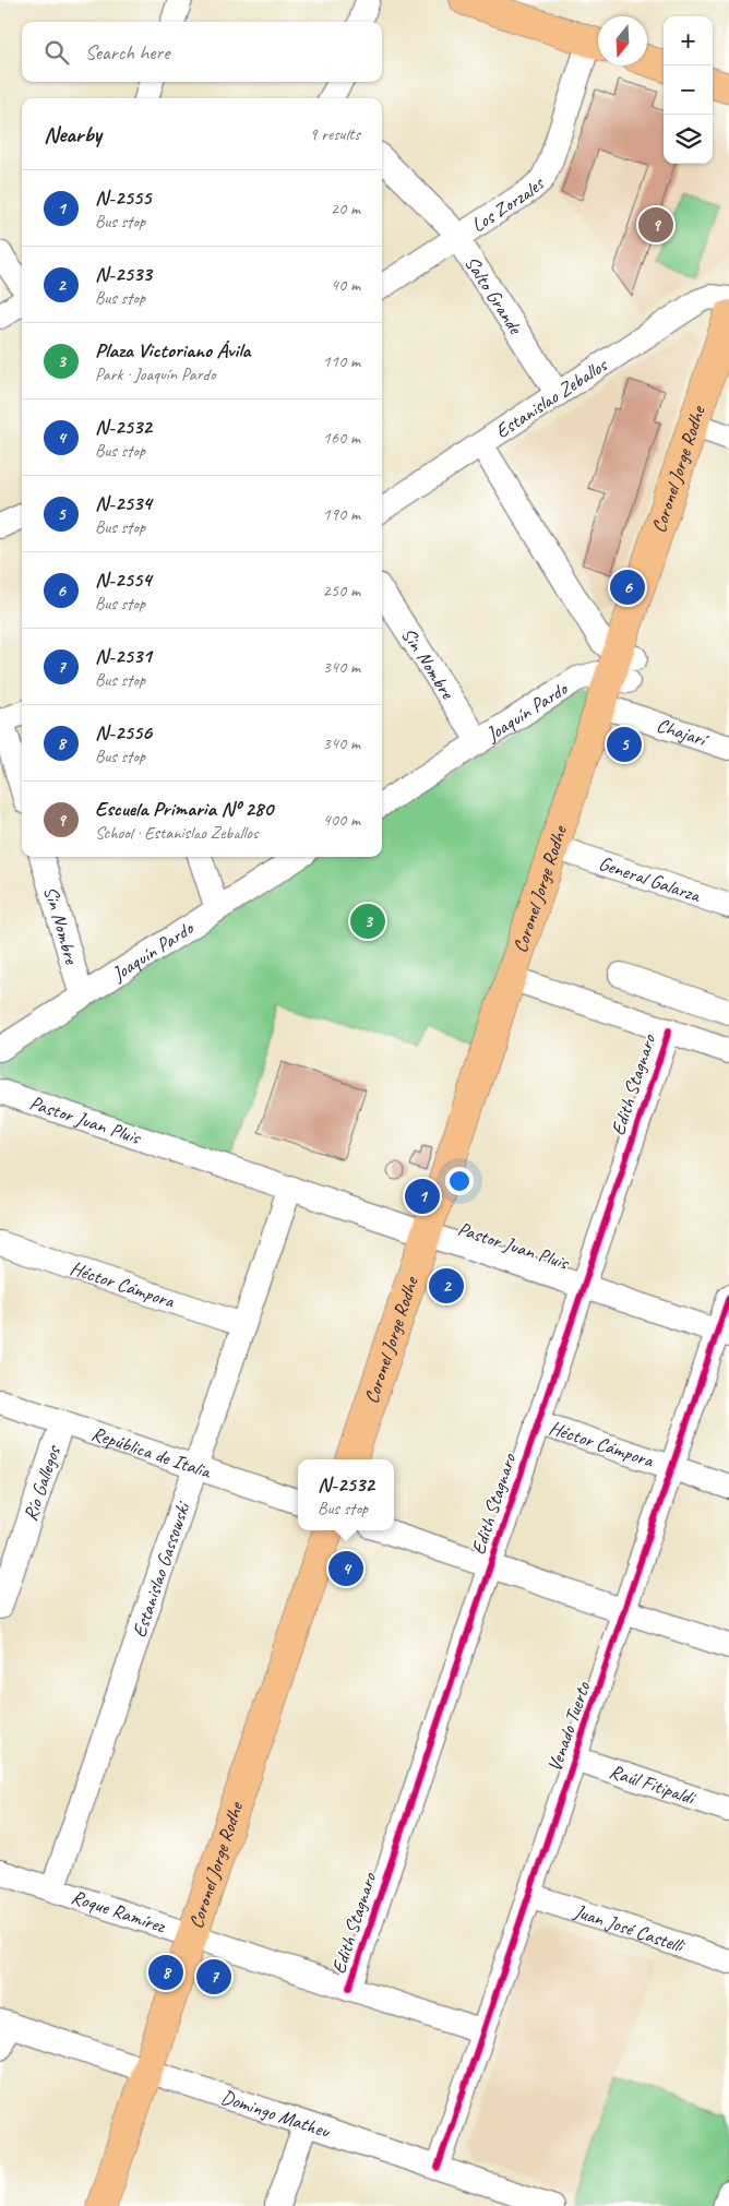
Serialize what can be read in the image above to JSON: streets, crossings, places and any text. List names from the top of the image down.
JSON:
{
  "streets": {
    "main road": ["Coronel Jorge Rodhe"],
    "street": [
      "Los Zorzales",
      "Salto Grande",
      "Estanislao Zeballos",
      "Sin Nombre",
      "Joaquín Pardo",
      "Chajarí",
      "General Galarza",
      "Edith Stagnaro",
      "Pastor Juan Pluis",
      "Héctor Cámpora",
      "República de Italia",
      "Río Gallegos",
      "Estanislao Gassowski",
      "Venado Tuerto",
      "Raúl Fitipaldi",
      "Roque Ramírez",
      "Juan José Castelli",
      "Domingo Matheu"
    ]
  },
  "crossings": [
    ["Los Zorzales", "Salto Grande"],
    ["Salto Grande", "Estanislao Zeballos"],
    ["Coronel Jorge Rodhe", "Joaquín Pardo"],
    ["Coronel Jorge Rodhe", "Chajarí"],
    ["Coronel Jorge Rodhe", "General Galarza"],
    ["Coronel Jorge Rodhe", "Pastor Juan Pluis"],
    ["Coronel Jorge Rodhe", "Roque Ramírez"],
    ["Coronel Jorge Rodhe", "Domingo Matheu"],
    ["Sin Nombre", "Joaquín Pardo"],
    ["Edith Stagnaro", "Pastor Juan Pluis"],
    ["Edith Stagnaro", "Héctor Cámpora"],
    ["Edith Stagnaro", "Roque Ramírez"],
    ["Pastor Juan Pluis", "Estanislao Gassowski"],
    ["Pastor Juan Pluis", "Venado Tuerto"],
    ["Héctor Cámpora", "Estanislao Gassowski"],
    ["Héctor Cámpora", "Venado Tuerto"],
    ["República de Italia", "Río Gallegos"],
    ["República de Italia", "Estanislao Gassowski"],
    ["Estanislao Gassowski", "Roque Ramírez"],
    ["Venado Tuerto", "Raúl Fitipaldi"],
    ["Venado Tuerto", "Roque Ramírez"],
    ["Venado Tuerto", "Juan José Castelli"],
    ["Venado Tuerto", "Domingo Matheu"]
  ],
  "north": "bottom",
  "page": {
    "map_buttons": ["+", "−"],
    "search": "Search here",
    "heading": ["Nearby", "9 results"],
    "list": [
      {
        "mark": "1",
        "name": "N-2555",
        "note": "Bus stop",
        "value": "20 m"
      },
      {
        "mark": "2",
        "name": "N-2533",
        "note": "Bus stop",
        "value": "40 m"
      },
      {
        "mark": "3",
        "name": "Plaza Victoriano Ávila",
        "note": "Park · Joaquín Pardo",
        "value": "110 m"
      },
      {
        "mark": "4",
        "name": "N-2532",
        "note": "Bus stop",
        "value": "160 m"
      },
      {
        "mark": "5",
        "name": "N-2534",
        "note": "Bus stop",
        "value": "190 m"
      },
      {
        "mark": "6",
        "name": "N-2554",
        "note": "Bus stop",
        "value": "250 m"
      },
      {
        "mark": "7",
        "name": "N-2531",
        "note": "Bus stop",
        "value": "340 m"
      },
      {
        "mark": "8",
        "name": "N-2556",
        "note": "Bus stop",
        "value": "340 m"
      },
      {
        "mark": "9",
        "name": "Escuela Primaria Nº 280",
        "note": "School · Estanislao Zeballos",
        "value": "400 m"
      }
    ],
    "pins": [
      "9",
      "6",
      "5",
      "3",
      "1",
      "2",
      "4",
      "8",
      "7"
    ],
    "popup": ["N-2532", "Bus stop"]
  }
}
